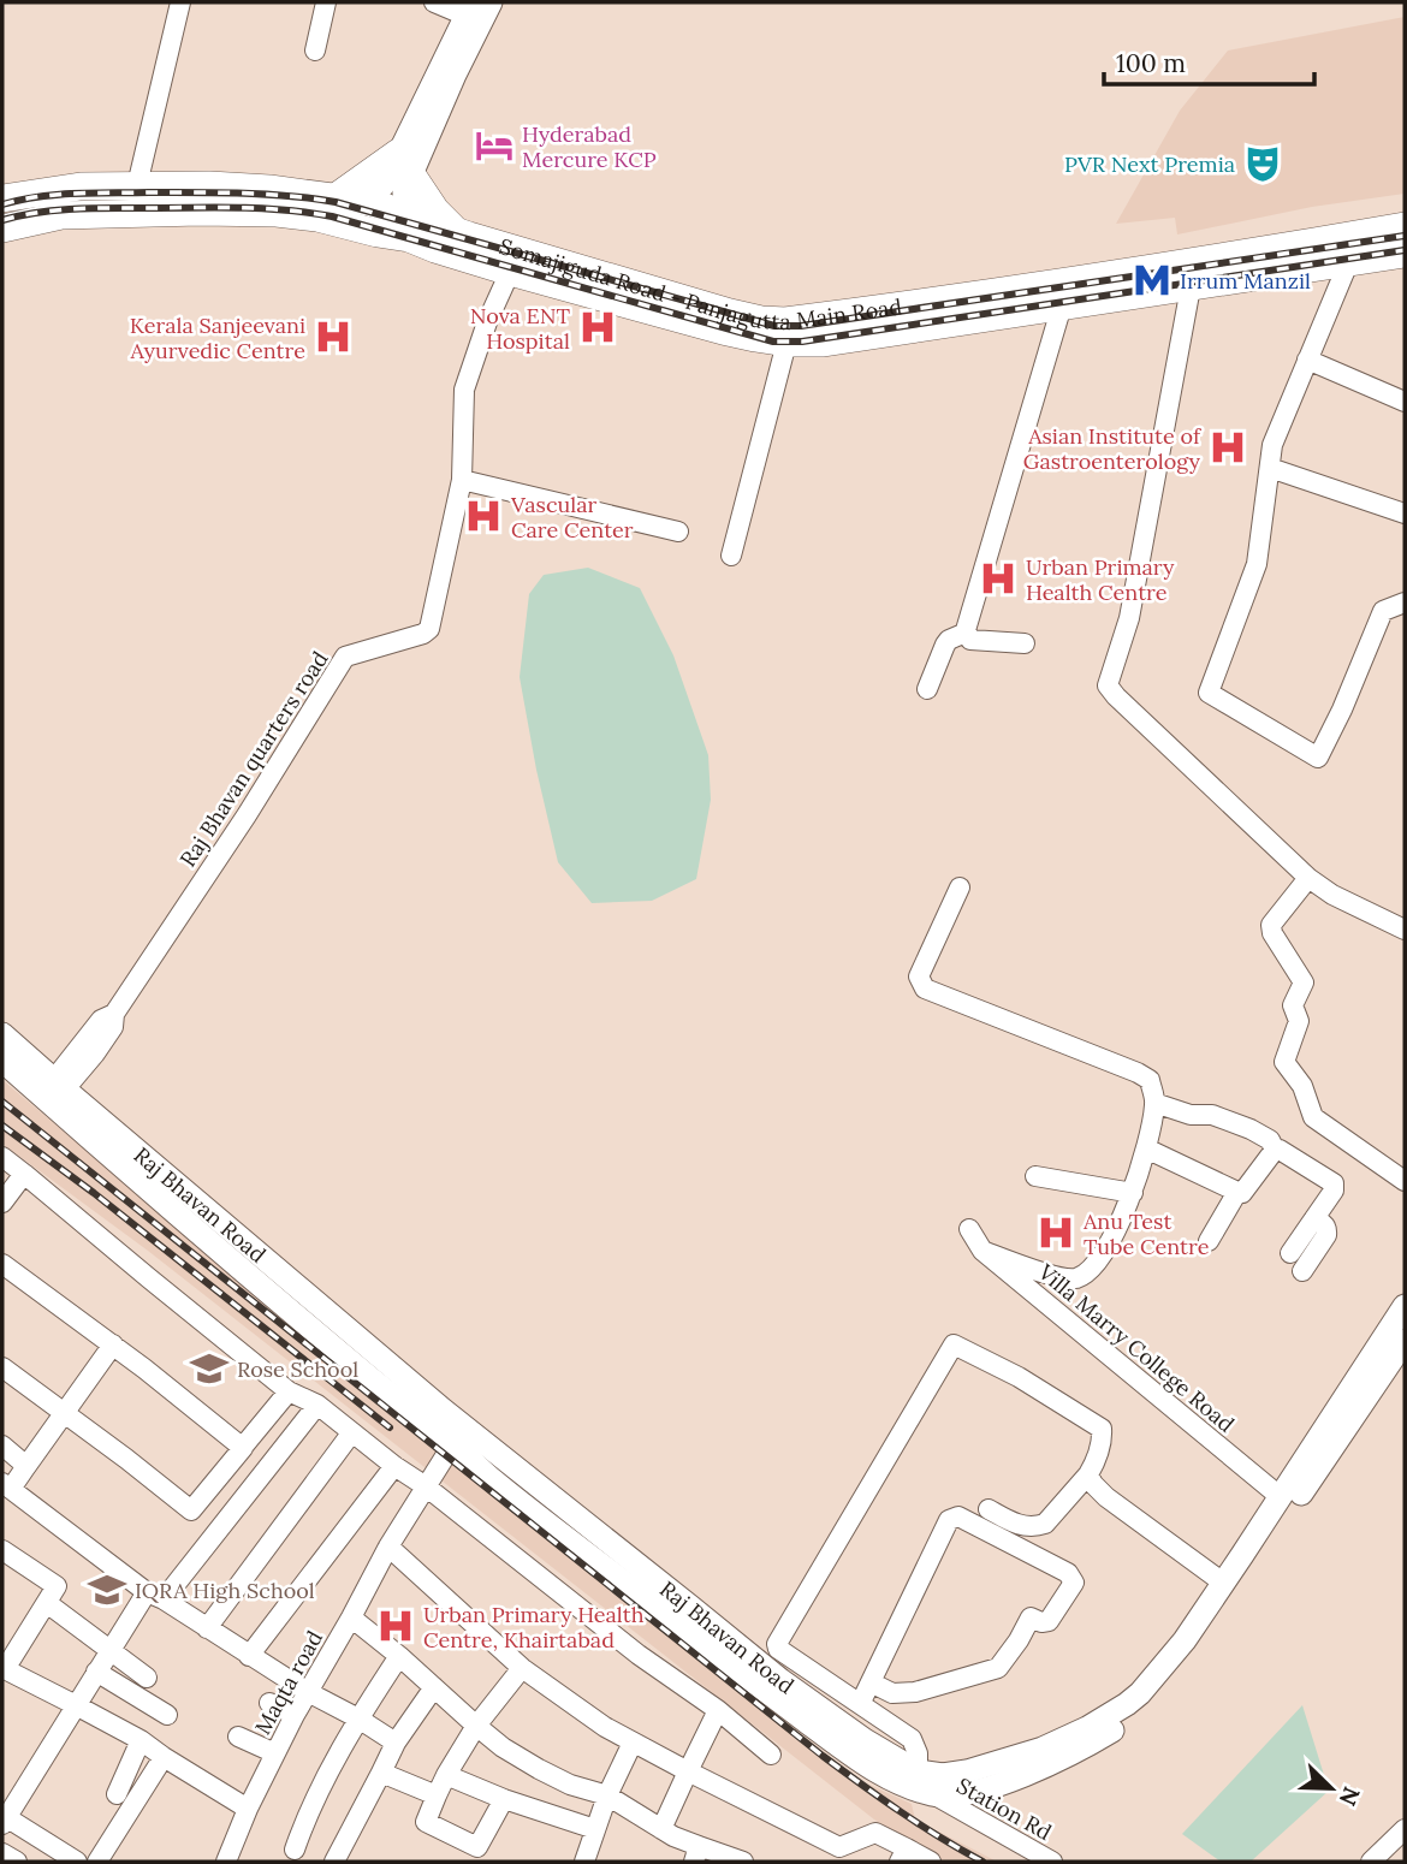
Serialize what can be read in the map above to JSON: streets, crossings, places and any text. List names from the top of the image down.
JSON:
{
  "streets": {
    "highway": ["Somajiguda Road - Panjagutta Main Road"],
    "main road": ["Raj Bhavan Road"],
    "street": [
      "Raj Bhavan quarters road",
      "Villa Marry College Road",
      "Maqta road",
      "Station Rd"
    ]
  },
  "crossings": [
    ["Somajiguda Road - Panjagutta Main Road", "Raj Bhavan quarters road"],
    ["Raj Bhavan quarters road", "Raj Bhavan Road"],
    ["Raj Bhavan Road", "Villa Marry College Road"],
    ["Raj Bhavan Road", "Maqta road"],
    ["Raj Bhavan Road", "Station Rd"]
  ],
  "places": {
    "hotel": ["Hyderabad Mercure KCP"],
    "theatre": ["PVR Next Premia"],
    "metro station": ["Irrum Manzil"],
    "hospital": [
      "Nova ENT Hospital",
      "Kerala Sanjeevani Ayurvedic Centre",
      "Asian Institute of Gastroenterology",
      "Vascular Care Center",
      "Urban Primary Health Centre",
      "Anu Test Tube Centre",
      "Urban Primary Health Centre, Khairtabad"
    ],
    "school or university": ["Rose School", "IQRA High School"]
  },
  "scale_bar": "100 m",
  "north": "bottom right"
}
